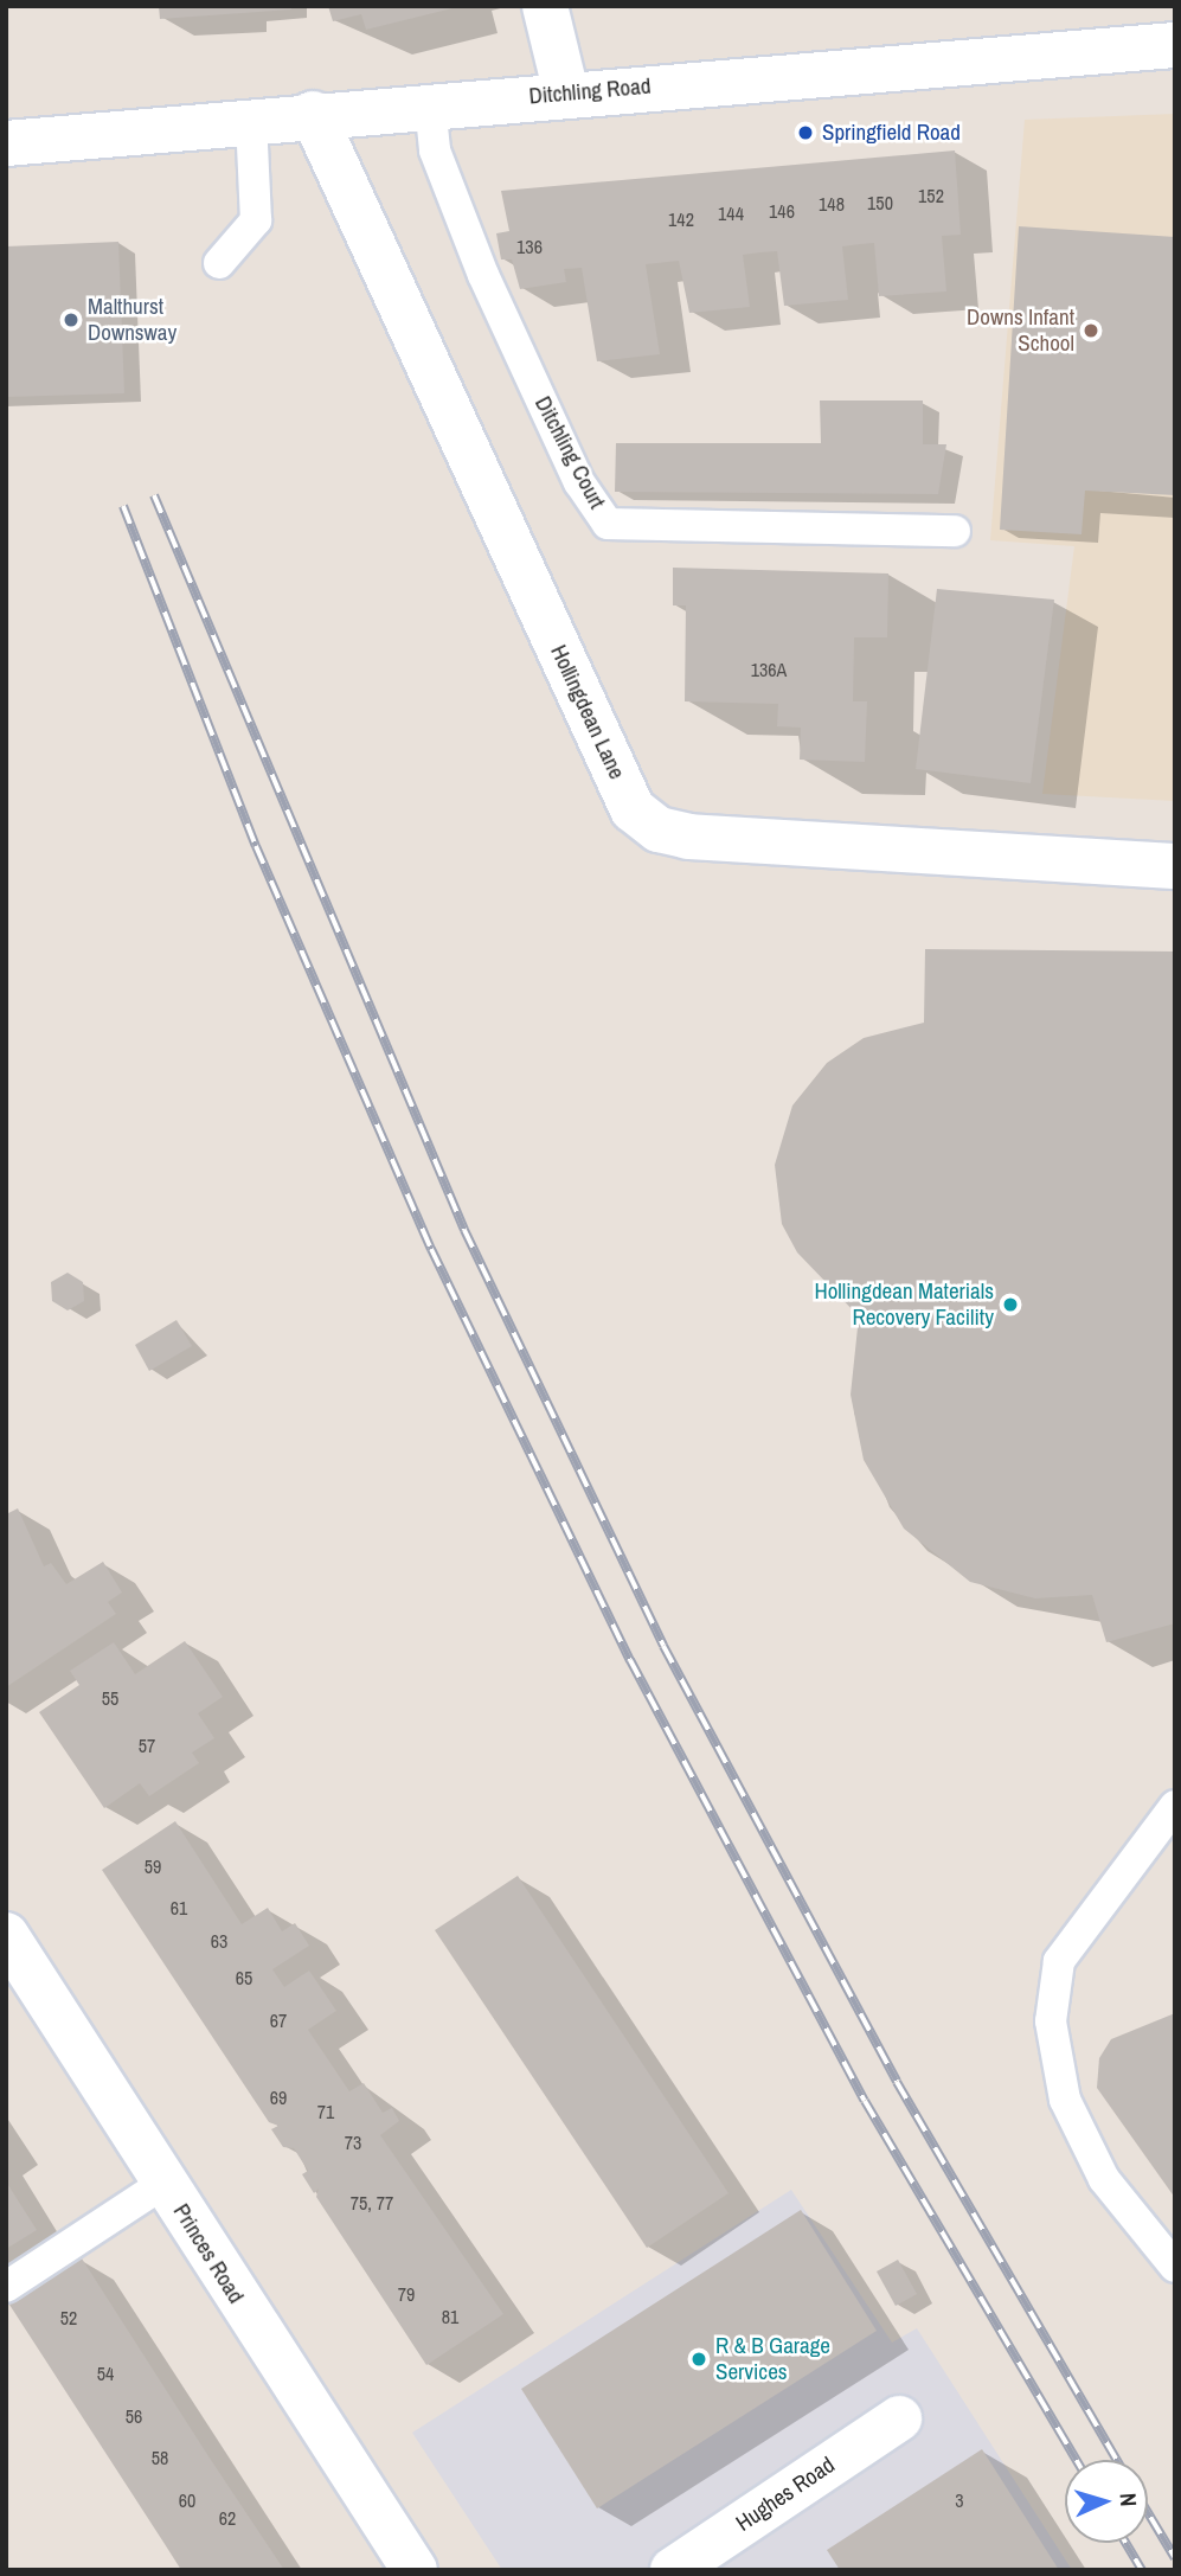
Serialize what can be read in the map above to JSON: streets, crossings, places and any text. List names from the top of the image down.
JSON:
{
  "streets": {
    "street": [
      "Ditchling Road",
      "Hollingdean Lane",
      "Princes Road",
      "Hughes Road"
    ],
    "lane": ["Ditchling Court"]
  },
  "crossings": [
    ["Ditchling Road", "Ditchling Court"],
    ["Ditchling Road", "Hollingdean Lane"]
  ],
  "places": [
    "Springfield Road",
    "Malthurst Downsway",
    "Downs Infant School",
    "Hollingdean Materials Recovery Facility",
    "R & B Garage Services"
  ],
  "house_numbers": [
    "152",
    "150",
    "148",
    "146",
    "144",
    "142",
    "136",
    "136A",
    "55",
    "57",
    "59",
    "61",
    "63",
    "65",
    "67",
    "69",
    "71",
    "73",
    "75, 77",
    "79",
    "81",
    "52",
    "54",
    "56",
    "58",
    "60",
    "3",
    "62"
  ],
  "north": "right"
}
